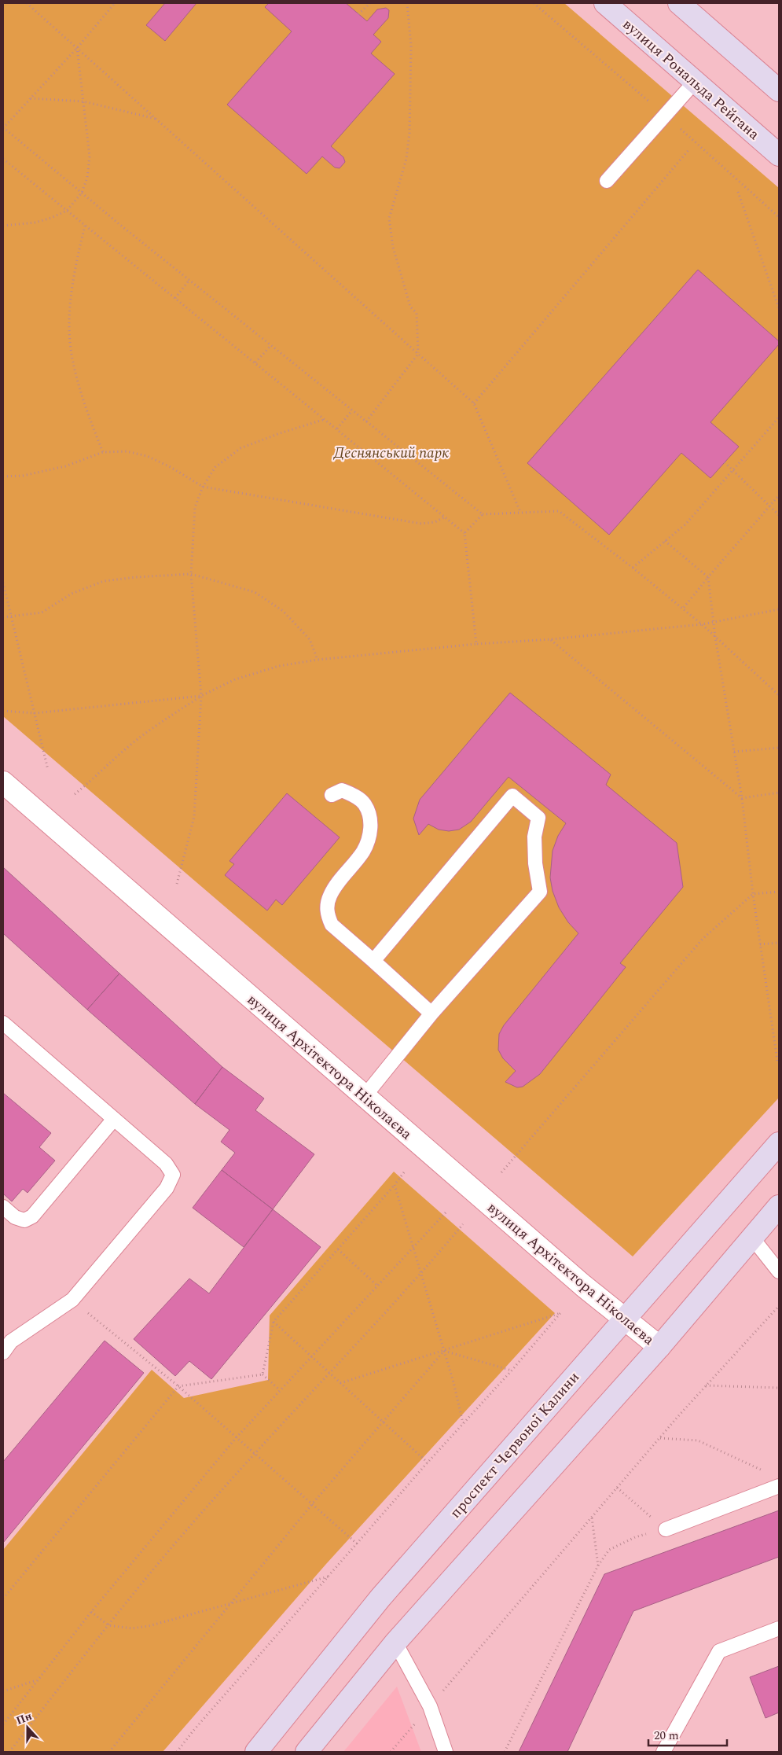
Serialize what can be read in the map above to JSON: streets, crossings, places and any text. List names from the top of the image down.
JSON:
{
  "streets": {
    "main road": ["вулиця Рональда Рейгана", "проспект Червоної Калини"],
    "street": ["вулиця Архітектора Ніколаєва"]
  },
  "crossings": [
    ["вулиця Архітектора Ніколаєва", "проспект Червоної Калини"]
  ],
  "parks": ["Деснянський парк"],
  "scale_bar": "20 m",
  "north": "top"
}
